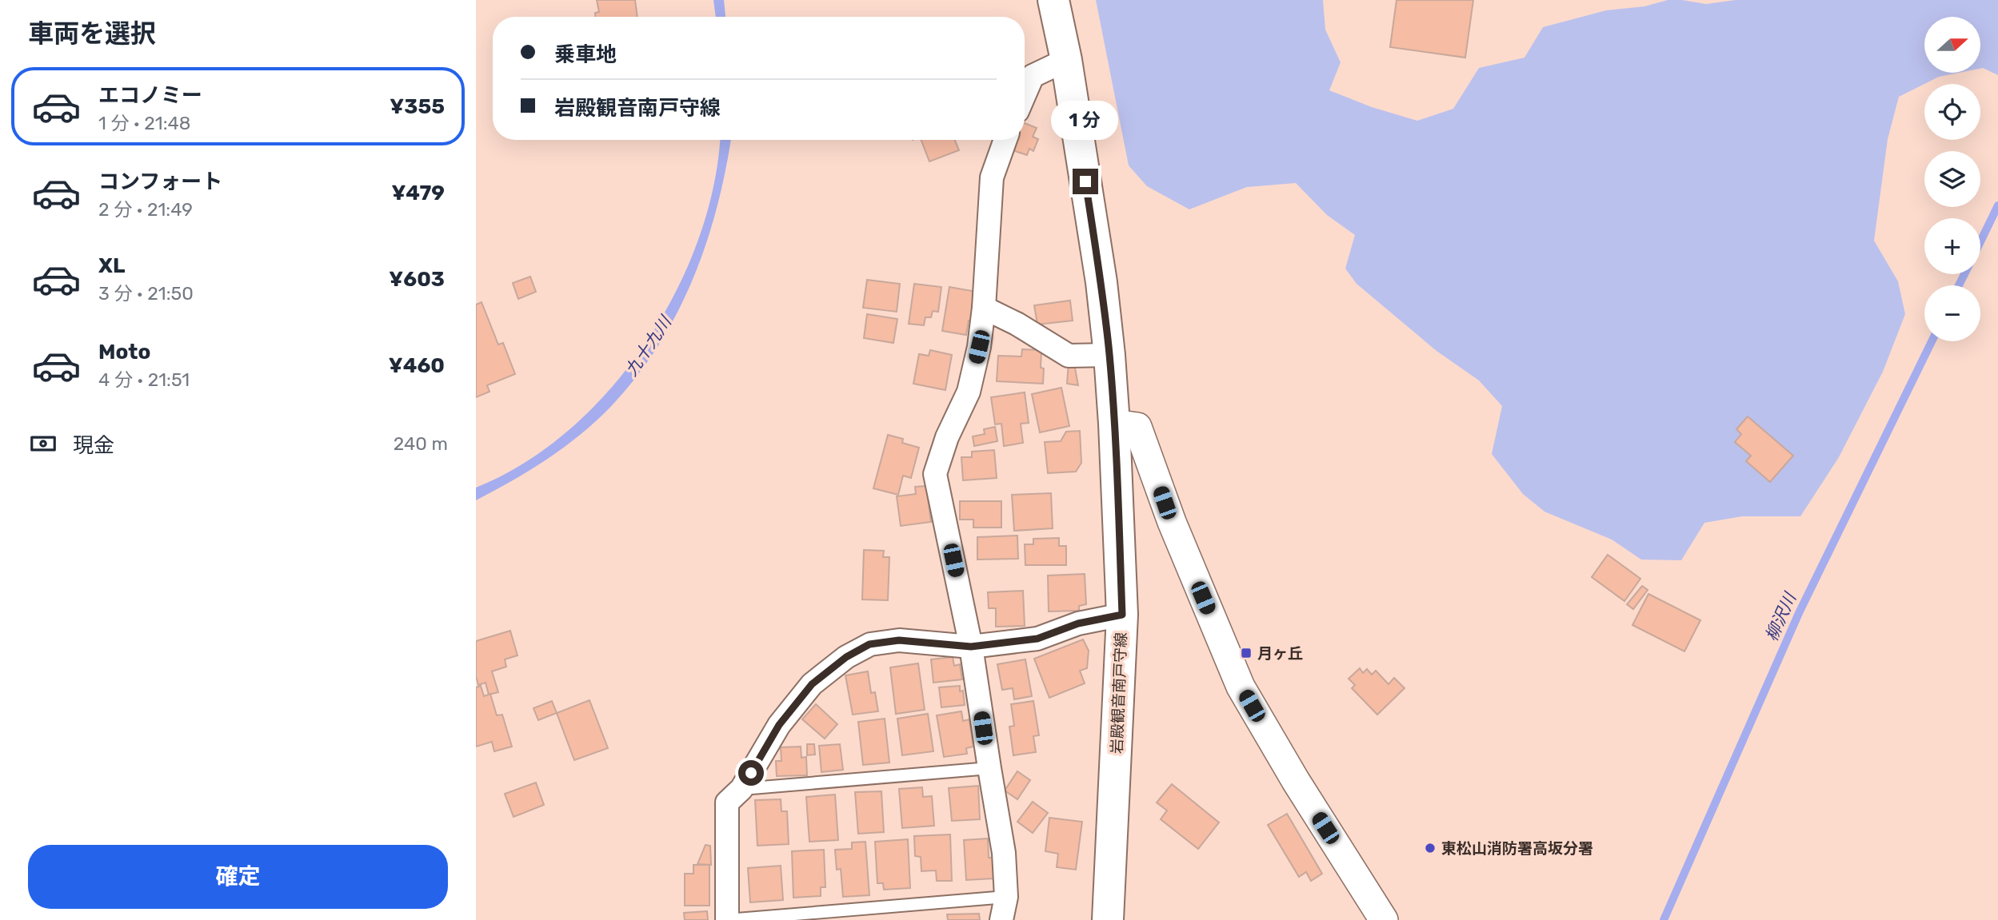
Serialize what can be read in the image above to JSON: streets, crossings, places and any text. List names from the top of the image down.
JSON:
{
  "streets": {
    "main road": ["岩殿観音南戸守線"]
  },
  "water": ["九十九川", "柳沢川"],
  "places": {
    "transit": ["月ヶ丘"],
    "other": ["東松山消防署高坂分署"]
  },
  "north": "right",
  "page": {
    "heading": "車両を選択",
    "map_buttons": ["+", "−"],
    "banner": ["乗車地", "岩殿観音南戸守線"],
    "list": [
      {
        "name": "エコノミー",
        "note": "1 分 · 21:48",
        "value": "¥355"
      },
      {
        "name": "コンフォート",
        "note": "2 分 · 21:49",
        "value": "¥479"
      },
      {
        "name": "XL",
        "note": "3 分 · 21:50",
        "value": "¥603"
      },
      {
        "name": "Moto",
        "note": "4 分 · 21:51",
        "value": "¥460"
      }
    ],
    "bubble": "1 分",
    "pay": ["現金", "240 m"],
    "buttons": "確定"
  }
}
